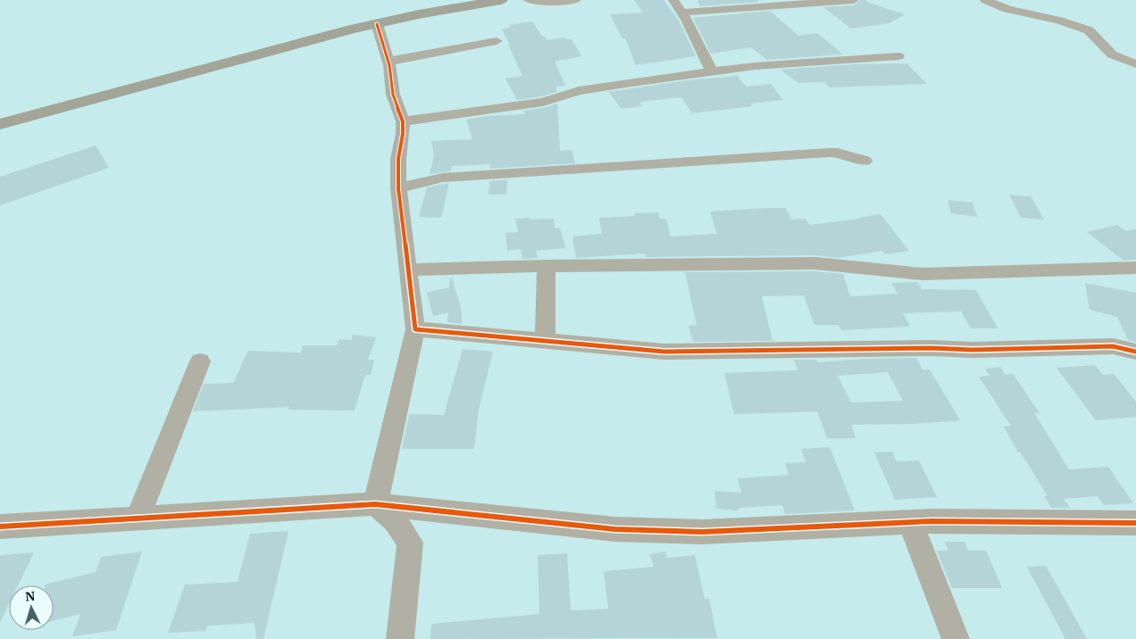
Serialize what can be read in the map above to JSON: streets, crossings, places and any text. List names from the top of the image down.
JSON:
{
  "north": "top"
}
